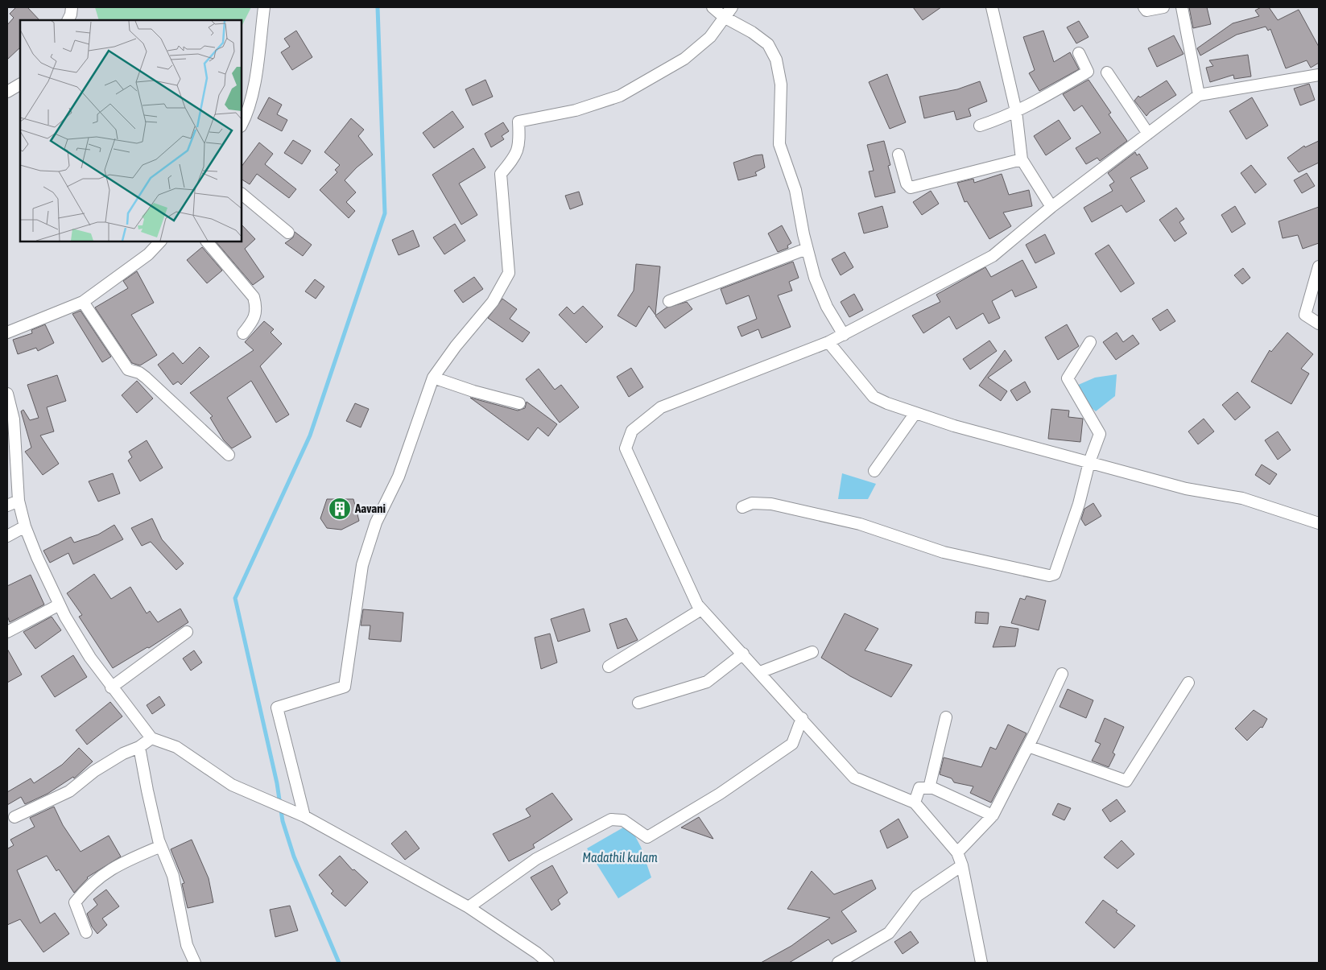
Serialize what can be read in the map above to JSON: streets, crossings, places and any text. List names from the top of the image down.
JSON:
{
  "water": ["Madathil kulam"],
  "places": {
    "building": ["Aavani"]
  }
}
